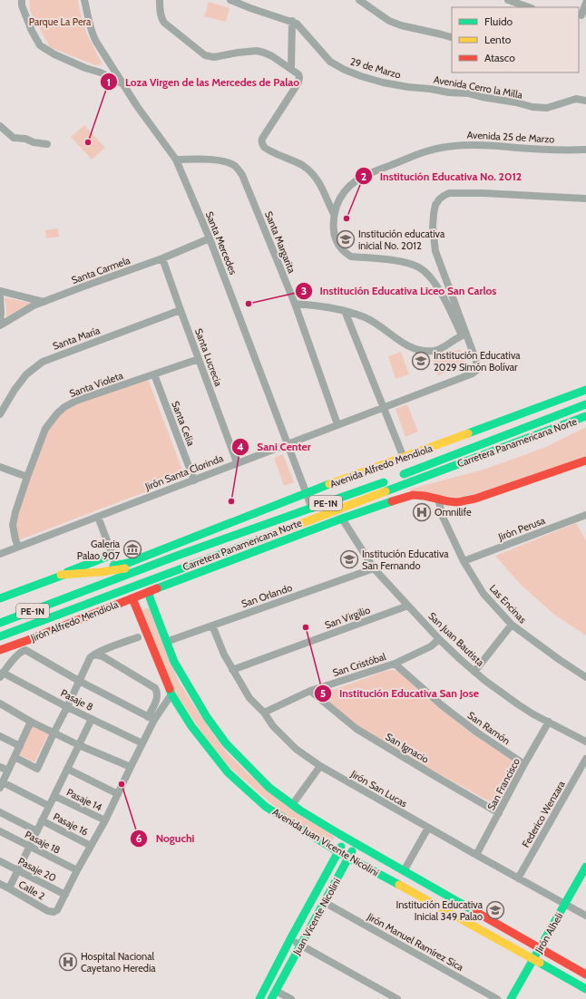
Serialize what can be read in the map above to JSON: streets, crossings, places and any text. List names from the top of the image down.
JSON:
{
  "streets": {
    "main road": [
      "Carretera Panamericana Norte",
      "Avenida Alfredo Mendiola",
      "PE-1N",
      "Jirón Alfredo Mendiola",
      "Avenida Juan Vicente Nicolini",
      "Juan Vicente Nicolini",
      "Jirón Alheli"
    ],
    "street": [
      "29 de Marzo",
      "Avenida Cerro la Milla",
      "Avenida 25 de Marzo",
      "Santa Margarita",
      "Santa Mercedes",
      "Santa Carmela",
      "Santa María",
      "Santa Lucrecia",
      "Santa Violeta",
      "Santa Celia",
      "Jirón Santa Clorinda",
      "Jirón Perusa",
      "San Orlando",
      "Las Encinas",
      "San Virgilio",
      "San Juan Bautista",
      "San Cristóbal",
      "Pasaje 8",
      "San Ramón",
      "San Ignacio",
      "San Francisco",
      "Jirón San Lucas",
      "Pasaje 14",
      "Federico Wenzara",
      "Pasaje 16",
      "Pasaje 18",
      "Pasaje 20",
      "Calle 2",
      "Jirón Manuel Ramírez Sica"
    ]
  },
  "crossings": [
    ["29 de Marzo", "Avenida Cerro la Milla"],
    ["Avenida 25 de Marzo", "Jirón Santa Clorinda"],
    ["Santa Margarita", "Santa Mercedes"],
    ["Santa Margarita", "Jirón Santa Clorinda"],
    ["Santa Mercedes", "Santa Carmela"],
    ["Santa Mercedes", "Carretera Panamericana Norte"],
    ["Santa Mercedes", "Avenida Alfredo Mendiola"],
    ["Santa Mercedes", "Jirón Santa Clorinda"],
    ["Santa Carmela", "Santa Lucrecia"],
    ["Santa María", "Santa Lucrecia"],
    ["Santa Lucrecia", "Santa Violeta"],
    ["Santa Lucrecia", "Jirón Santa Clorinda"],
    ["Santa Violeta", "Santa Celia"],
    ["Santa Violeta", "Jirón Santa Clorinda"],
    ["Santa Celia", "Jirón Santa Clorinda"],
    ["Jirón Perusa", "Las Encinas"],
    ["San Orlando", "San Juan Bautista"],
    ["San Orlando", "Jirón San Lucas"],
    ["San Orlando", "Avenida Juan Vicente Nicolini"],
    ["San Virgilio", "San Juan Bautista"],
    ["San Virgilio", "Jirón San Lucas"],
    ["Jirón Alfredo Mendiola", "Avenida Juan Vicente Nicolini"],
    ["San Juan Bautista", "San Cristóbal"],
    ["San Juan Bautista", "San Francisco"],
    ["San Cristóbal", "San Ramón"],
    ["San Cristóbal", "San Ignacio"],
    ["San Cristóbal", "Jirón San Lucas"],
    ["San Ramón", "San Francisco"],
    ["San Ignacio", "San Francisco"],
    ["San Francisco", "Jirón San Lucas"],
    ["Jirón San Lucas", "Federico Wenzara"],
    ["Jirón San Lucas", "Jirón Alheli"],
    ["Avenida Juan Vicente Nicolini", "Juan Vicente Nicolini"],
    ["Avenida Juan Vicente Nicolini", "Jirón Alheli"],
    ["Pasaje 20", "Calle 2"],
    ["Juan Vicente Nicolini", "Jirón Manuel Ramírez Sica"]
  ],
  "parks": ["Parque La Pera"],
  "places": {
    "other": [
      "Loza Virgen de las Mercedes de Palao",
      "Institución Educativa No. 2012",
      "Institución Educativa Liceo San Carlos",
      "Sani Center",
      "Institución Educativa San Jose",
      "Noguchi"
    ],
    "school or university": [
      "Institución educativa inicial No. 2012",
      "Institución Educativa 2029 Simón Bolívar",
      "Institución Educativa San Fernando",
      "Institución Educativa Inicial 349 Palao"
    ],
    "hospital": ["Omnilife", "Hospital Nacional Cayetano Heredia"],
    "museum": ["Galeria Palao 907"]
  },
  "legend": ["Fluido", "Lento", "Atasco"]
}
